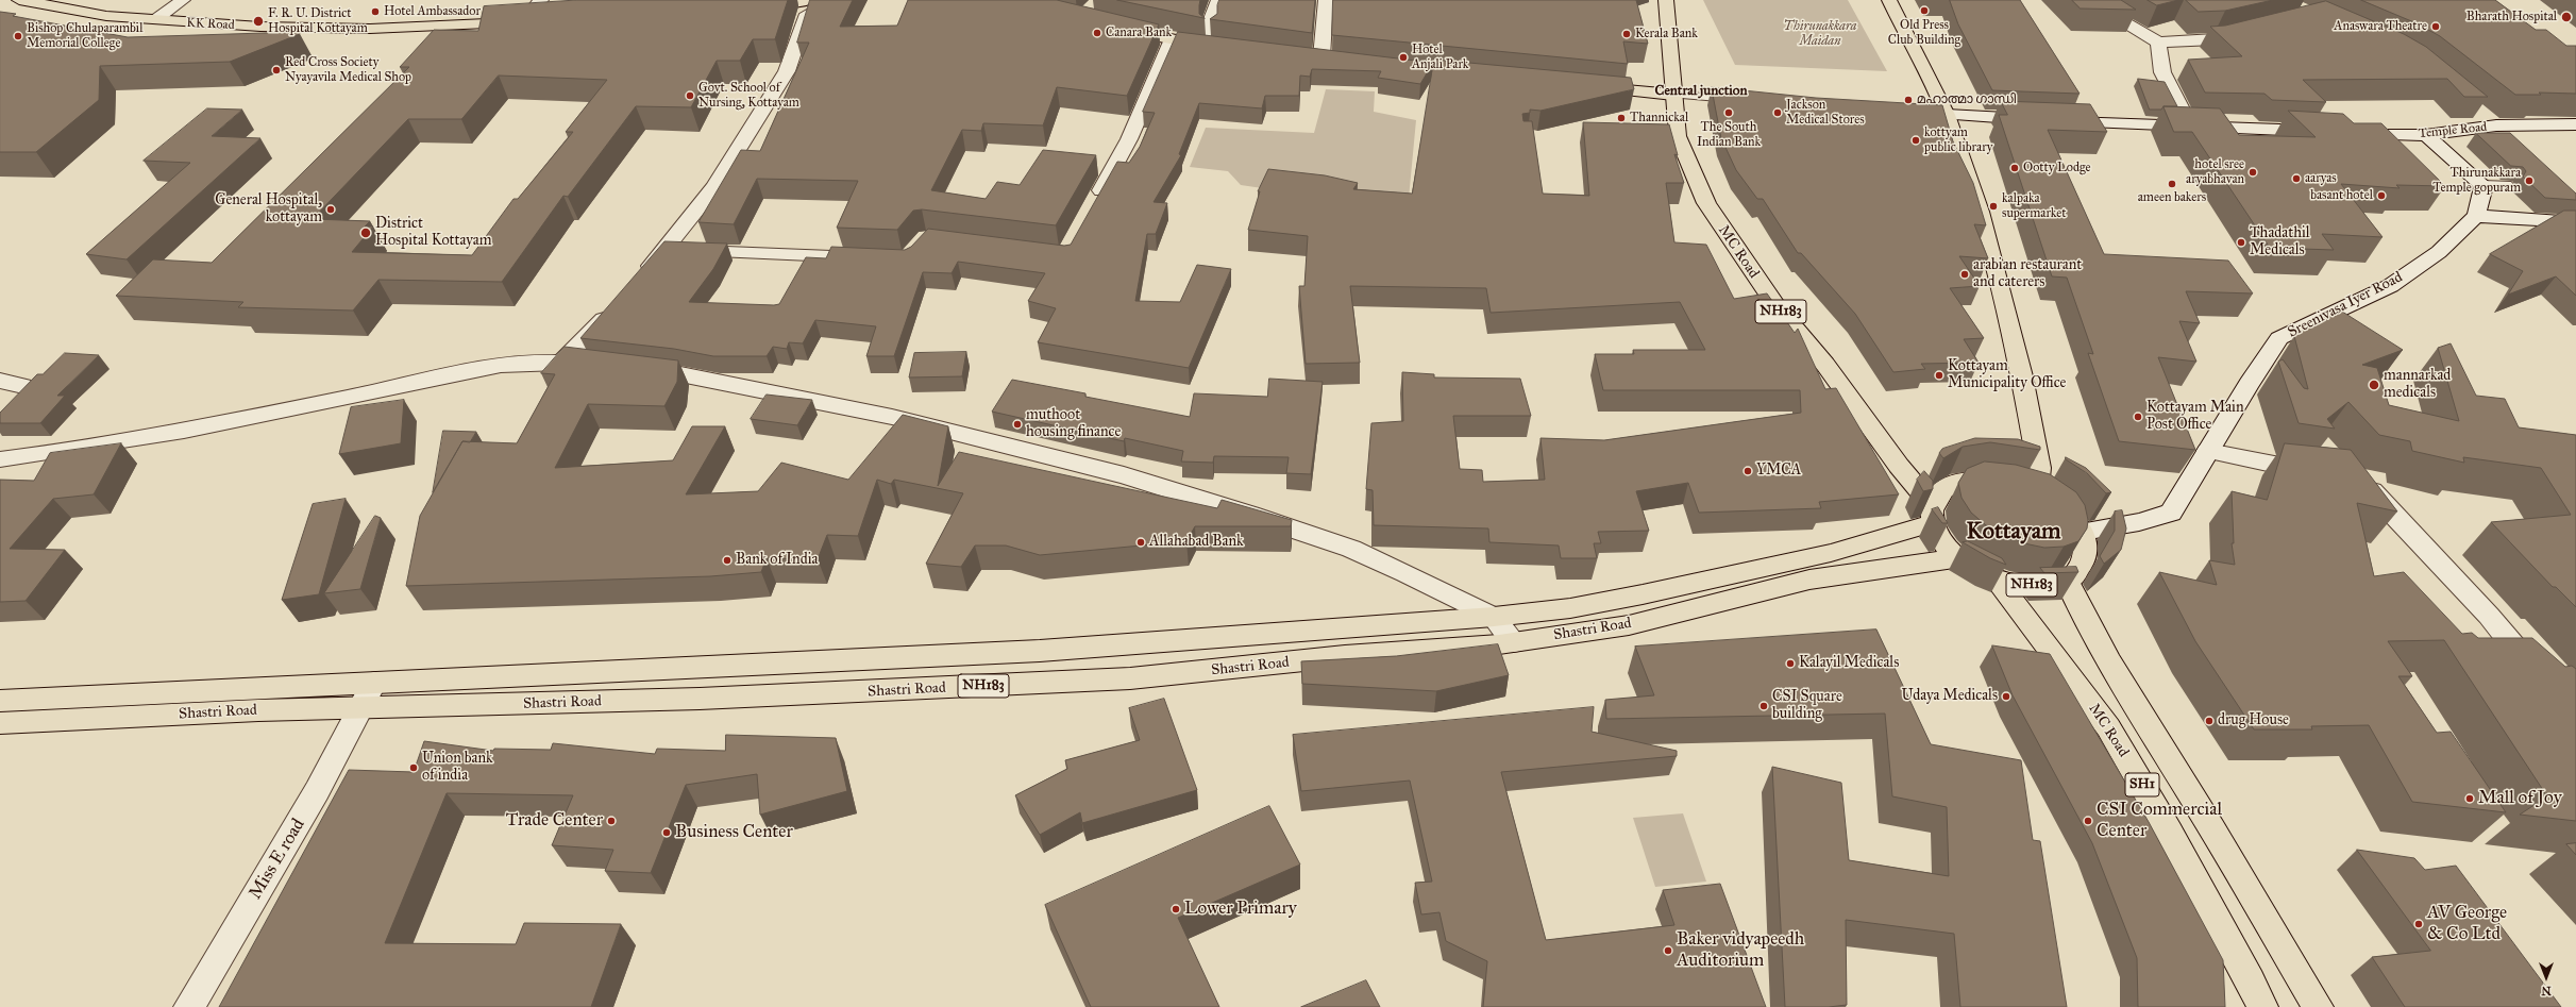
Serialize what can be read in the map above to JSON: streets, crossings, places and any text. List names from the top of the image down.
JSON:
{
  "streets": {
    "main road": [
      "KK Road",
      "MC Road",
      "NH183",
      "Shastri Road",
      "SH1"
    ],
    "street": ["Temple Road", "Sreenivasa Iyer Road", "Miss E road"]
  },
  "crossings": [
    ["MC Road", "Sreenivasa Iyer Road"],
    ["MC Road", "NH183"],
    ["MC Road", "Shastri Road"],
    ["MC Road", "SH1"],
    ["Sreenivasa Iyer Road", "NH183"],
    ["Sreenivasa Iyer Road", "Shastri Road"],
    ["Sreenivasa Iyer Road", "SH1"],
    ["NH183", "Shastri Road"],
    ["NH183", "SH1"],
    ["Shastri Road", "SH1"],
    ["Shastri Road", "Miss E road"]
  ],
  "districts": ["Central junction", "Kottayam"],
  "parks": ["Thirunakkara Maidan"],
  "places": [
    "Old Press Club Building",
    "Hotel Ambassador",
    "Bharath Hospital",
    "F. R. U. District Hospital Kottayam",
    "Anaswara Theatre",
    "Canara Bank",
    "Kerala Bank",
    "Bishop Chulaparambil Memorial College",
    "Hotel Anjali Park",
    "Red Cross Society Nyayavila Medical Shop",
    "Govt. School of Nursing, Kottayam",
    "മഹാത്മാ ഗാന്ധി",
    "The South Indian Bank",
    "Jackson Medical Stores",
    "Thannickal",
    "kottyam public library",
    "Ootty Lodge",
    "hotel sree aryabhavan",
    "aaryas",
    "Thirunakkara Temple gopuram",
    "ameen bakers",
    "basant hotel",
    "kalpaka supermarket",
    "General Hospital, kottayam",
    "District Hospital Kottayam",
    "Thadathil Medicals",
    "arabian restaurant and caterers",
    "Kottayam Municipality Office",
    "mannarkad medicals",
    "Kottayam Main Post Office",
    "muthoot housing finance",
    "YMCA",
    "Allahabad Bank",
    "Bank of India",
    "Kalayil Medicals",
    "Udaya Medicals",
    "CSI Square building",
    "drug House",
    "Union bank of india",
    "Mall of Joy",
    "Trade Center",
    "CSI Commercial Center",
    "Business Center",
    "Lower Primary",
    "AV George & Co Ltd",
    "Baker vidyapeedh Auditorium"
  ],
  "north": "bottom"
}
